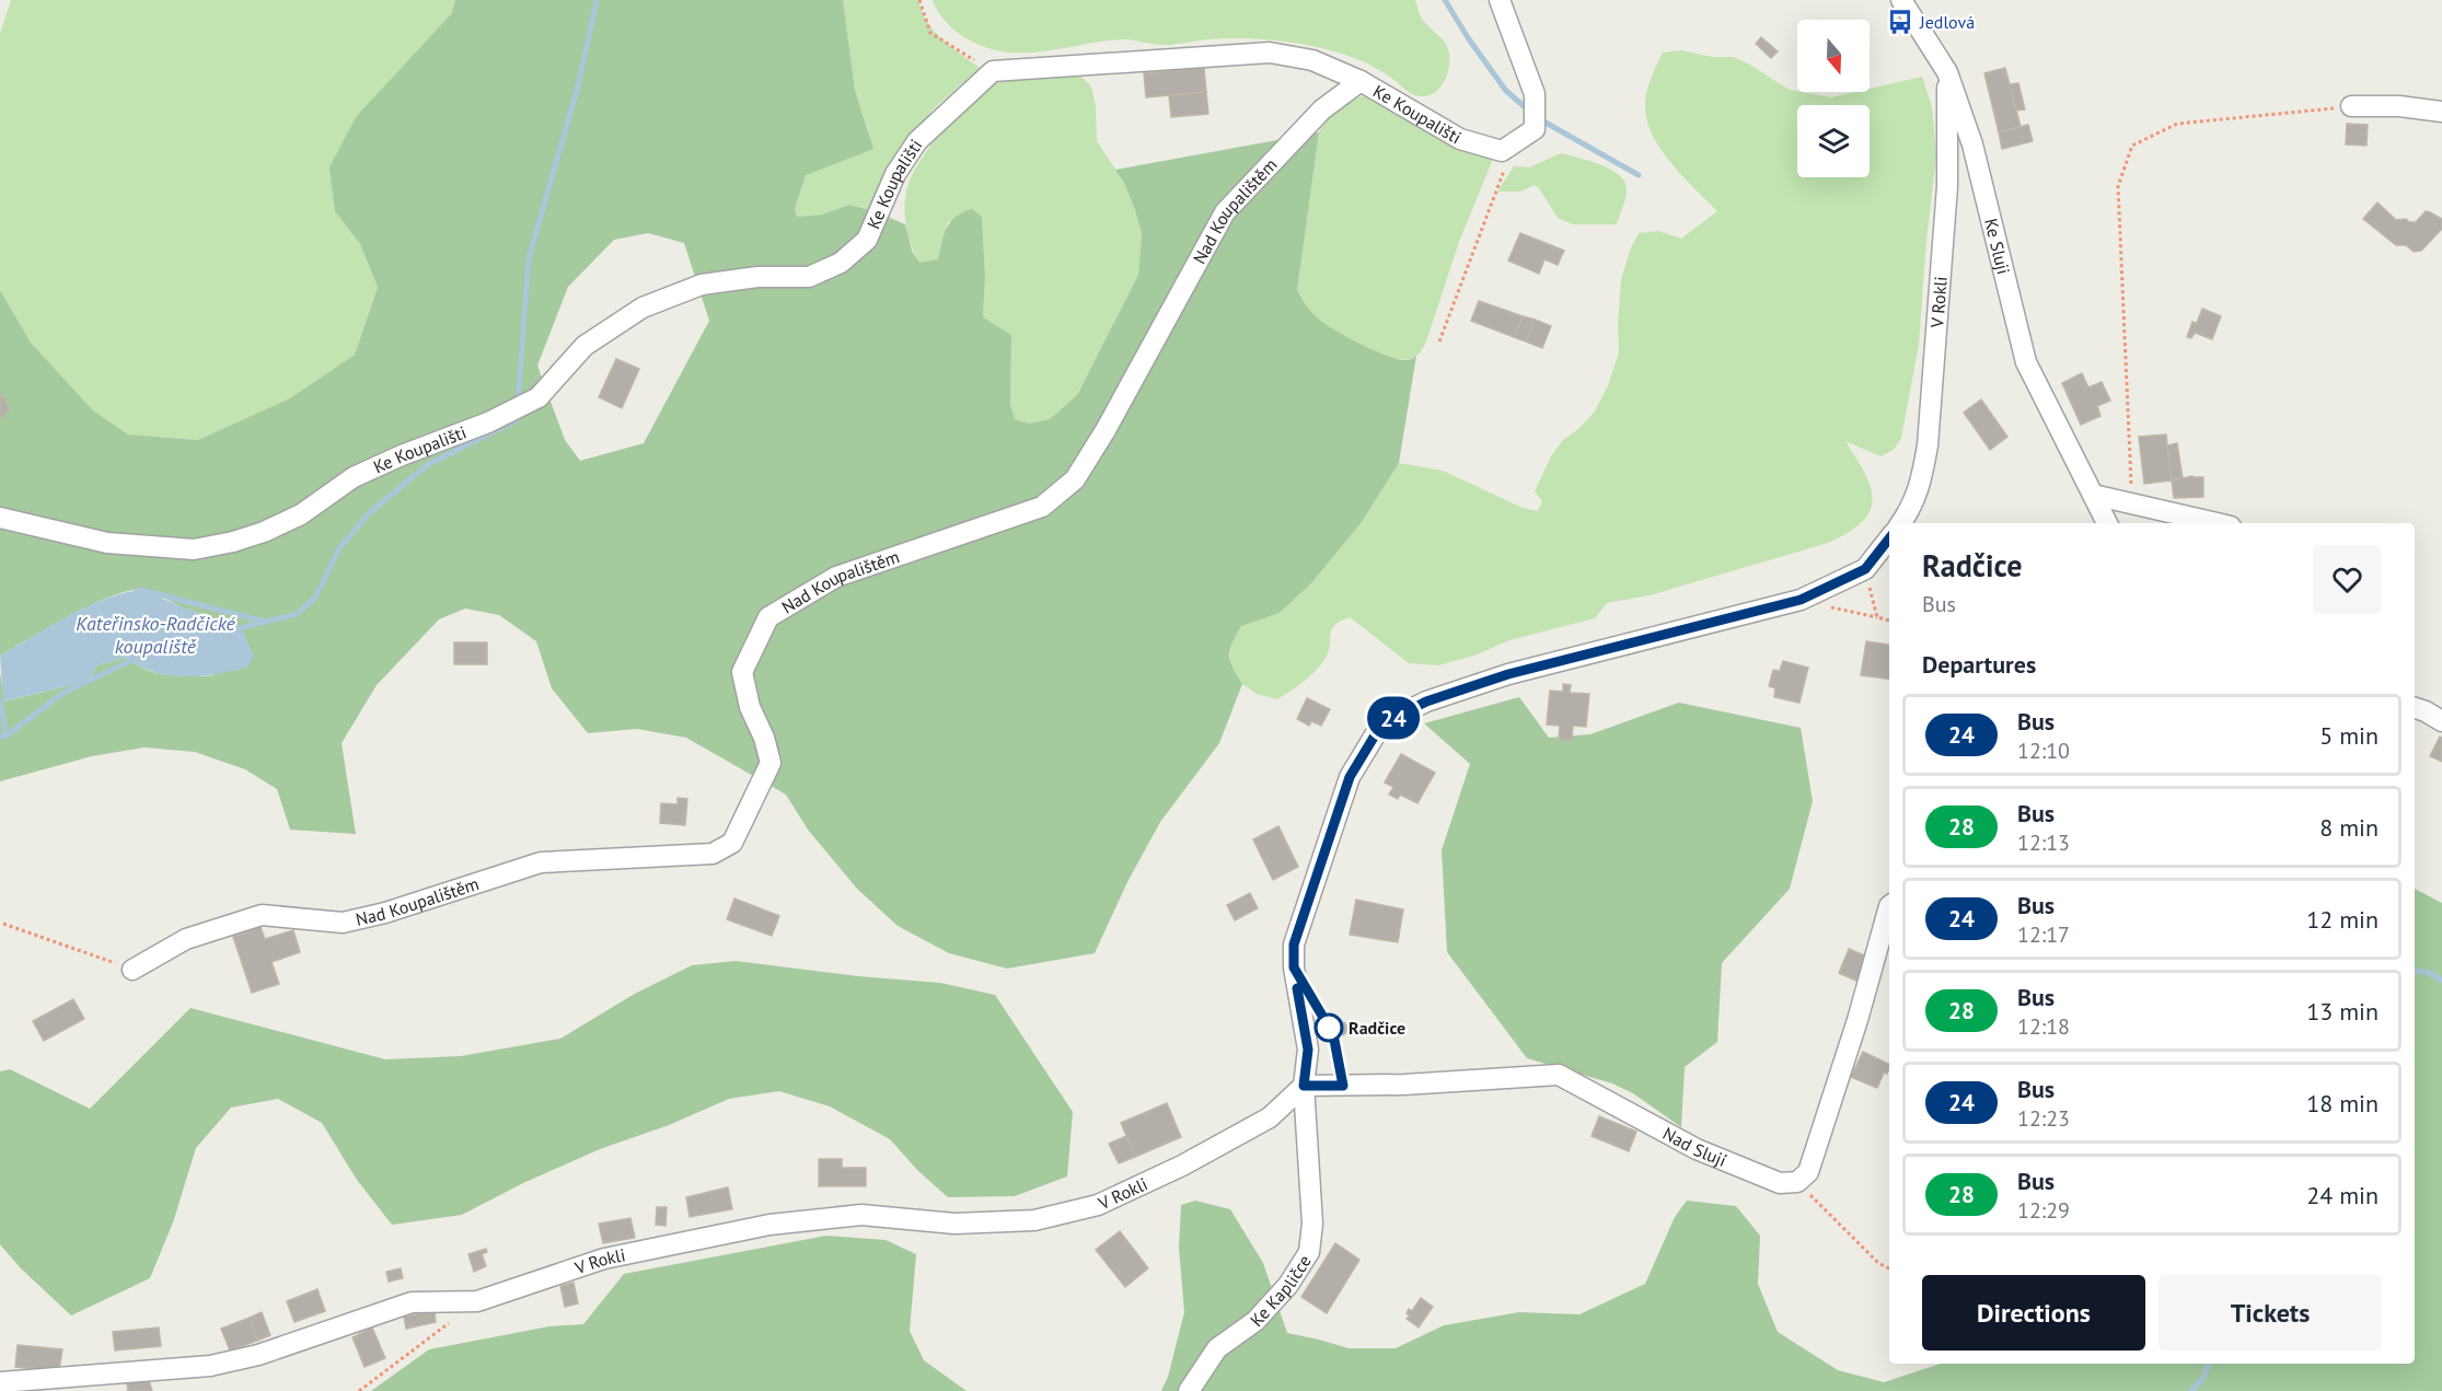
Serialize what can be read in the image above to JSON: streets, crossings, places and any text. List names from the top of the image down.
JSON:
{
  "streets": {
    "street": [
      "Ke Koupališti",
      "Nad Koupalištěm",
      "Ke Sluji",
      "V Rokli",
      "Nad Slují",
      "Ke Kapličce"
    ]
  },
  "crossings": [
    ["Ke Koupališti", "Nad Koupalištěm"],
    ["Ke Sluji", "V Rokli"],
    ["V Rokli", "Nad Slují"],
    ["V Rokli", "Ke Kapličce"],
    ["Nad Slují", "Ke Kapličce"]
  ],
  "water": ["Kateřinsko-Radčické koupaliště"],
  "places": {
    "bus stop": ["Jedlová"],
    "other": ["Radčice"]
  },
  "lines": ["bus line 24"],
  "north": "bottom",
  "page": {
    "on_map": "24",
    "heading": [
      ["Radčice", "Bus"],
      "Departures"
    ],
    "list": [
      {
        "mark": "24",
        "name": "Bus",
        "note": "12:10",
        "value": "5 min"
      },
      {
        "mark": "28",
        "name": "Bus",
        "note": "12:13",
        "value": "8 min"
      },
      {
        "mark": "24",
        "name": "Bus",
        "note": "12:17",
        "value": "12 min"
      },
      {
        "mark": "28",
        "name": "Bus",
        "note": "12:18",
        "value": "13 min"
      },
      {
        "mark": "24",
        "name": "Bus",
        "note": "12:23",
        "value": "18 min"
      },
      {
        "mark": "28",
        "name": "Bus",
        "note": "12:29",
        "value": "24 min"
      }
    ],
    "buttons": ["Directions", "Tickets"]
  }
}
